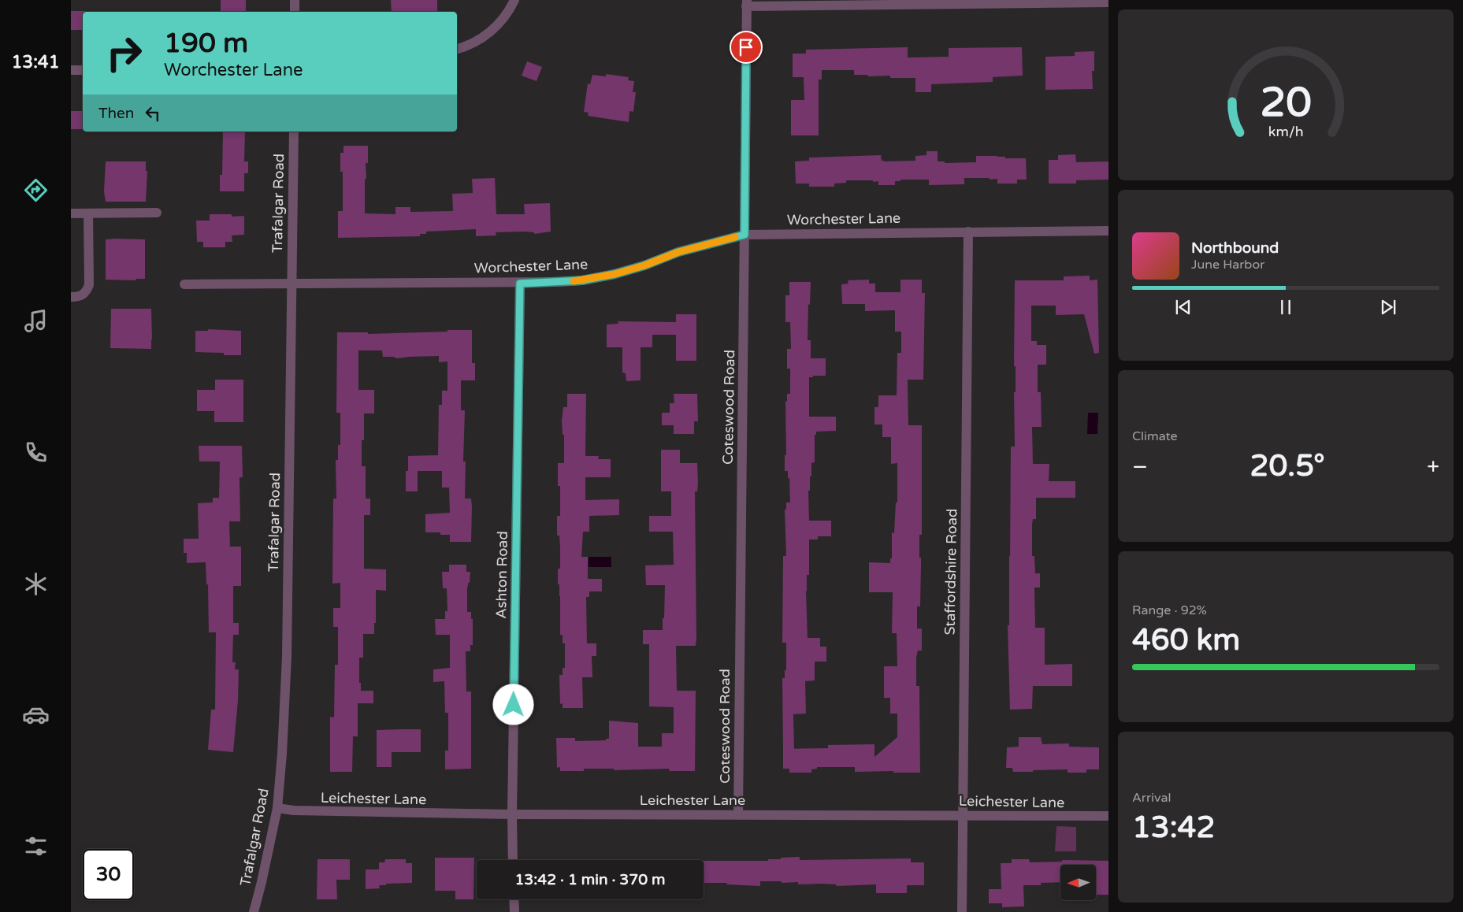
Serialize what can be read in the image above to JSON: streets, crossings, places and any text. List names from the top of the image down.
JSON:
{
  "streets": {
    "street": [
      "Trafalgar Road",
      "Worchester Lane",
      "Coteswood Road",
      "Staffordshire Road",
      "Ashton Road",
      "Leichester Lane"
    ]
  },
  "crossings": [
    ["Trafalgar Road", "Worchester Lane"],
    ["Trafalgar Road", "Leichester Lane"],
    ["Worchester Lane", "Coteswood Road"],
    ["Worchester Lane", "Staffordshire Road"],
    ["Worchester Lane", "Ashton Road"],
    ["Coteswood Road", "Leichester Lane"],
    ["Staffordshire Road", "Leichester Lane"],
    ["Ashton Road", "Leichester Lane"]
  ],
  "north": "left",
  "page": {
    "tabs": "13:41",
    "turn": ["190 m", "Worchester Lane"],
    "then": "Then",
    "song": ["Northbound", "June Harbor"],
    "tile": [
      "Climate",
      ["Range · 92%", "460 km"],
      ["Arrival", "13:42"]
    ],
    "heat": ["−", "20.5°", "+"],
    "limit": "30",
    "trip": "13:42 · 1 min · 370 m",
    "gauge": ["20", "km/h"]
  }
}
